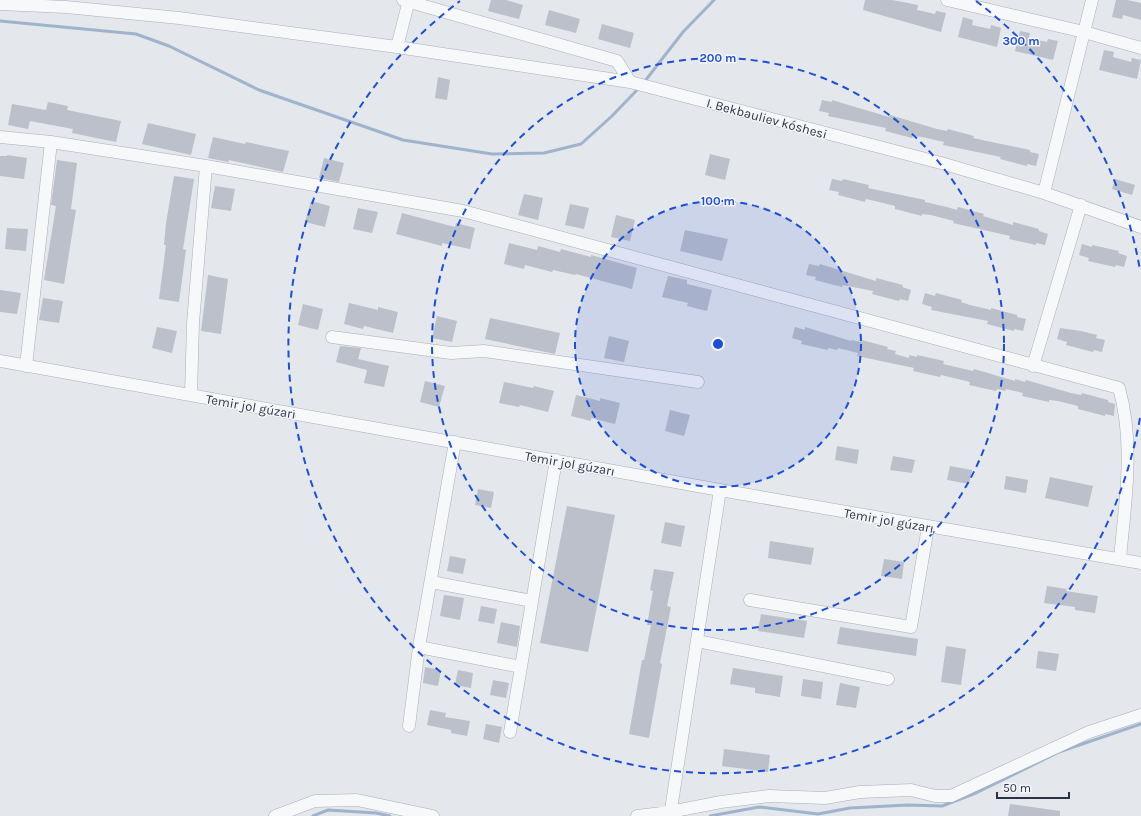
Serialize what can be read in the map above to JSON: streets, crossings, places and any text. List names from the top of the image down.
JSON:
{
  "streets": {
    "street": ["I. Bekbauliev kóshesi", "Temir jol gúzarı"]
  },
  "scale_bar": "50 m",
  "rings": ["300 m", "200 m", "100 m"]
}
